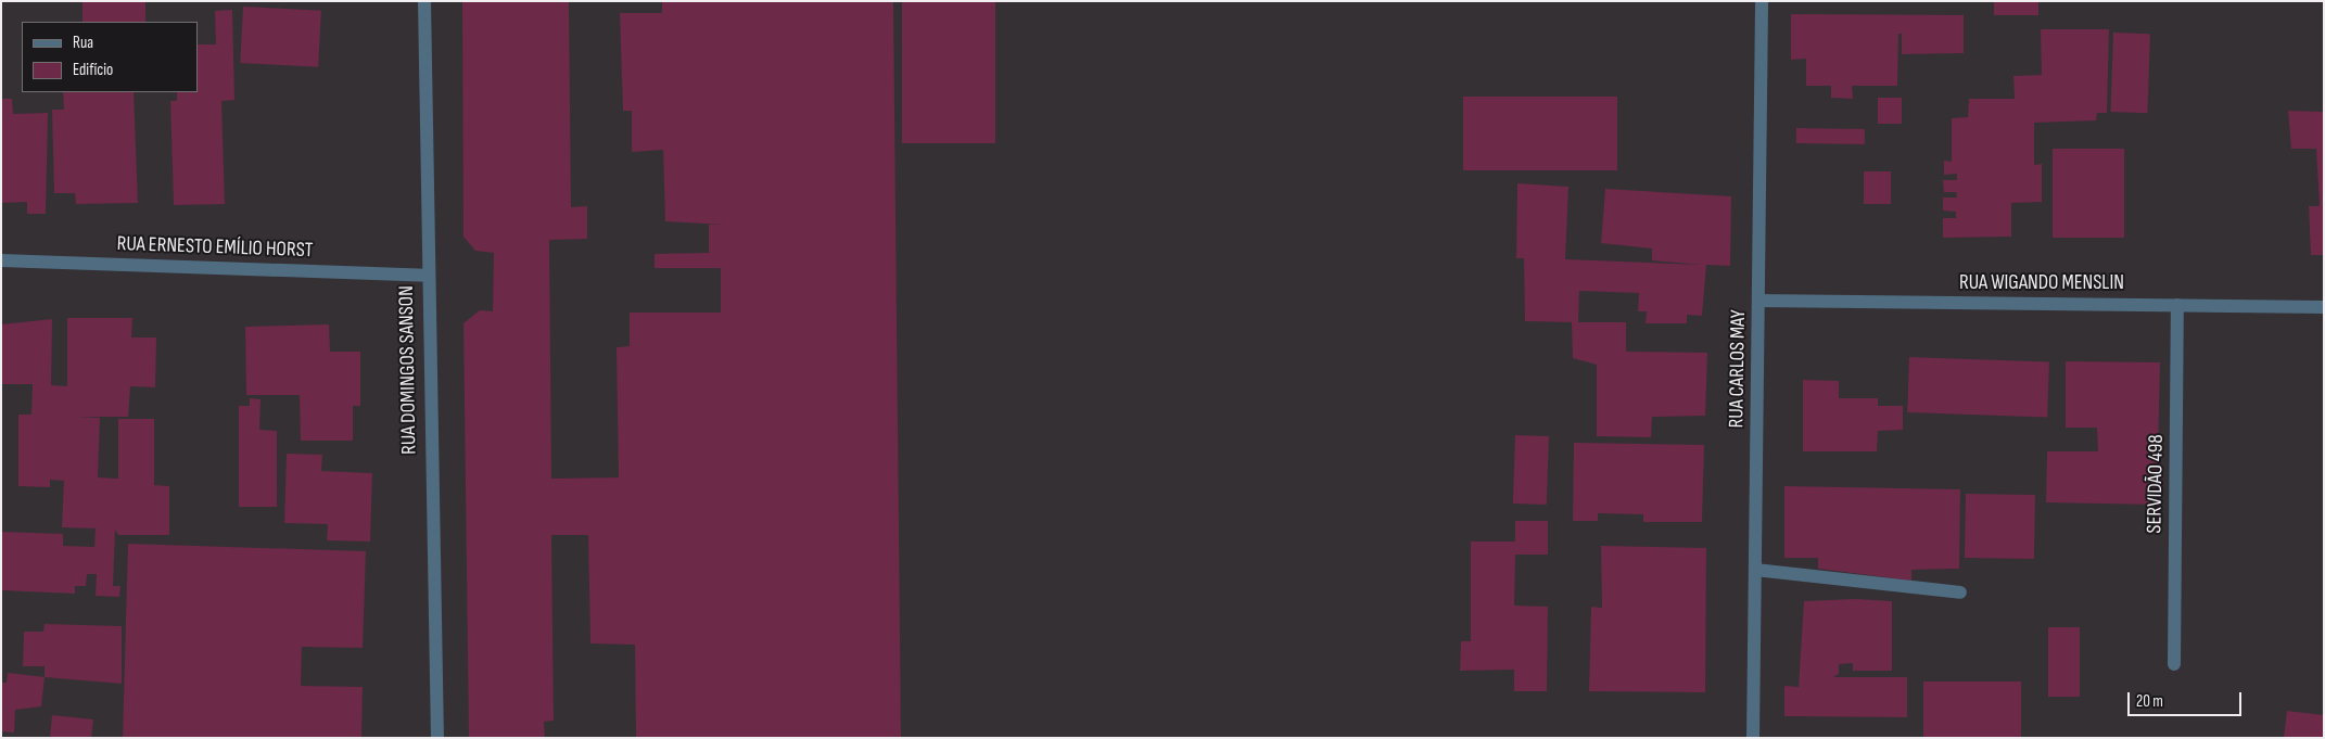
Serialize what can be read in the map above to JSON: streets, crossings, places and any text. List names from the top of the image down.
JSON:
{
  "streets": {
    "street": [
      "RUA ERNESTO EMÍLIO HORST",
      "RUA WIGANDO MENSLIN",
      "RUA CARLOS MAY",
      "RUA DOMINGOS SANSON",
      "SERVIDÃO 498"
    ]
  },
  "crossings": [
    ["RUA ERNESTO EMÍLIO HORST", "RUA DOMINGOS SANSON"],
    ["RUA WIGANDO MENSLIN", "RUA CARLOS MAY"],
    ["RUA WIGANDO MENSLIN", "SERVIDÃO 498"]
  ],
  "legend": ["Rua", "Edifício"],
  "scale_bar": "20 m"
}
